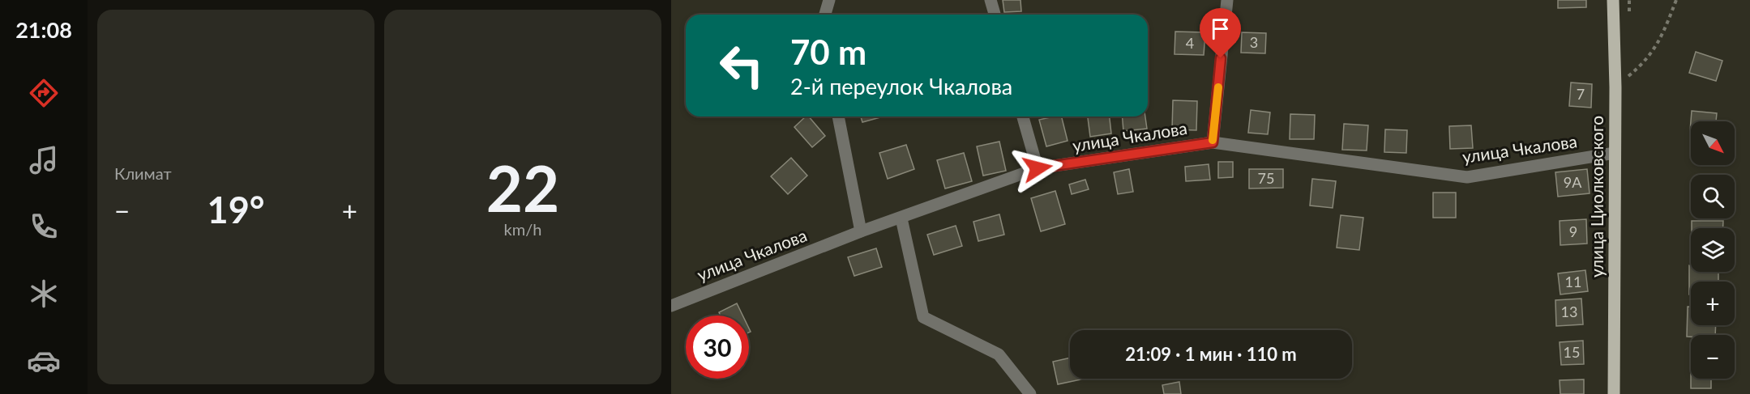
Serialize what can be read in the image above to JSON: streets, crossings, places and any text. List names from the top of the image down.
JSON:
{
  "streets": {
    "main road": ["улица Циолковского"],
    "street": ["улица Чкалова"]
  },
  "crossings": [
    ["улица Чкалова", "улица Циолковского"]
  ],
  "house_numbers": [
    "3",
    "4",
    "7",
    "75",
    "9А",
    "9",
    "11",
    "13",
    "15"
  ],
  "north": "bottom right",
  "page": {
    "tabs": "21:08",
    "tile": [
      "Климат",
      ["22", "km/h"]
    ],
    "turn": ["70 m", "2-й переулок Чкалова"],
    "map_buttons": ["+", "−"],
    "heat": ["−", "19°", "+"],
    "limit": "30",
    "trip": "21:09 · 1 мин · 110 m"
  }
}
